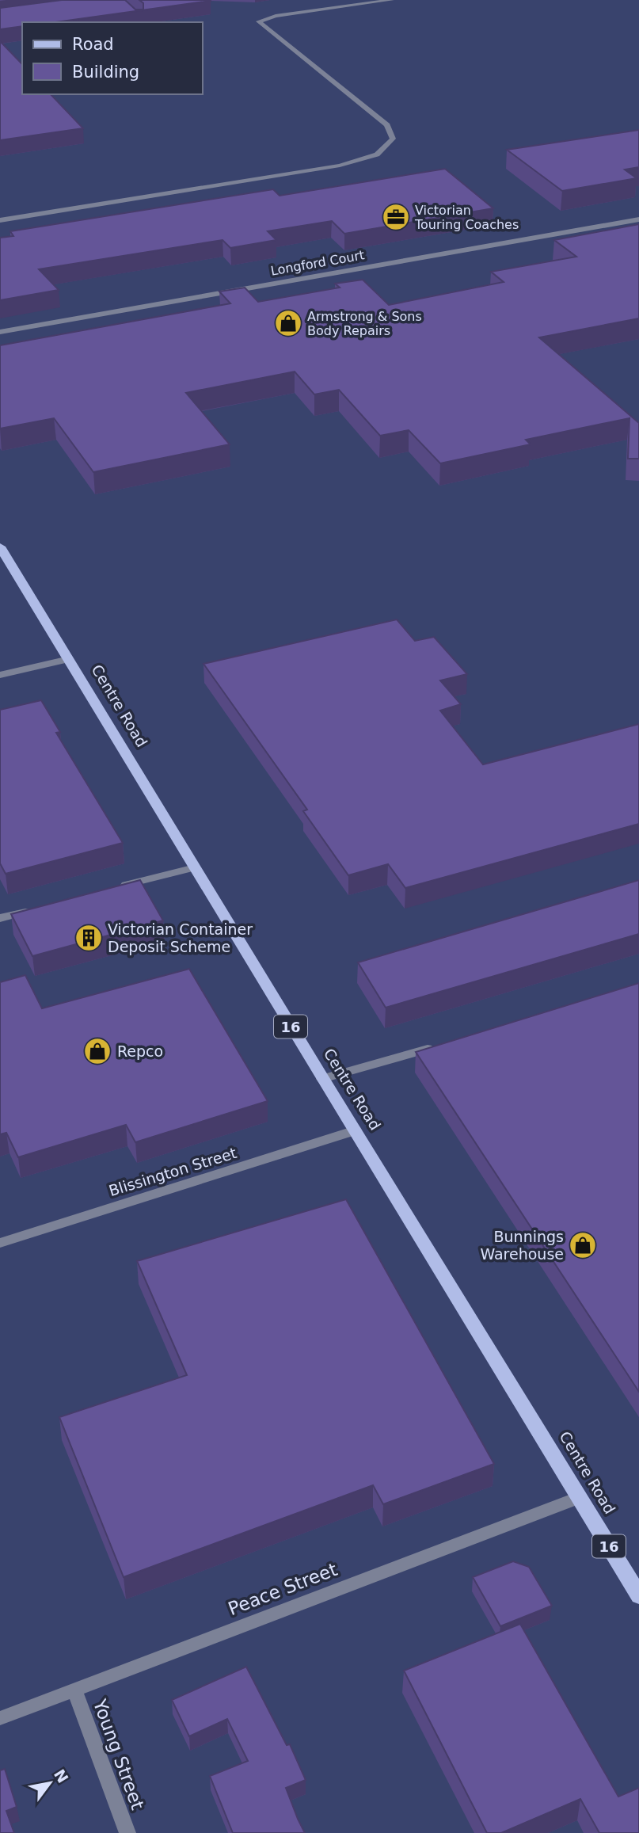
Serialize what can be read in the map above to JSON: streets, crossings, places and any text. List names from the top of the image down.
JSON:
{
  "streets": {
    "main road": ["Centre Road", "16"],
    "street": [
      "Longford Court",
      "Blissington Street",
      "Peace Street",
      "Young Street"
    ]
  },
  "crossings": [
    ["Centre Road", "Blissington Street"],
    ["Centre Road", "Peace Street"],
    ["Peace Street", "Young Street"]
  ],
  "places": {
    "office": ["Victorian Touring Coaches"],
    "shop": ["Armstrong & Sons Body Repairs", "Repco", "Bunnings Warehouse"],
    "building": ["Victorian Container Deposit Scheme"]
  },
  "legend": ["Road", "Building"],
  "north": "top right"
}
